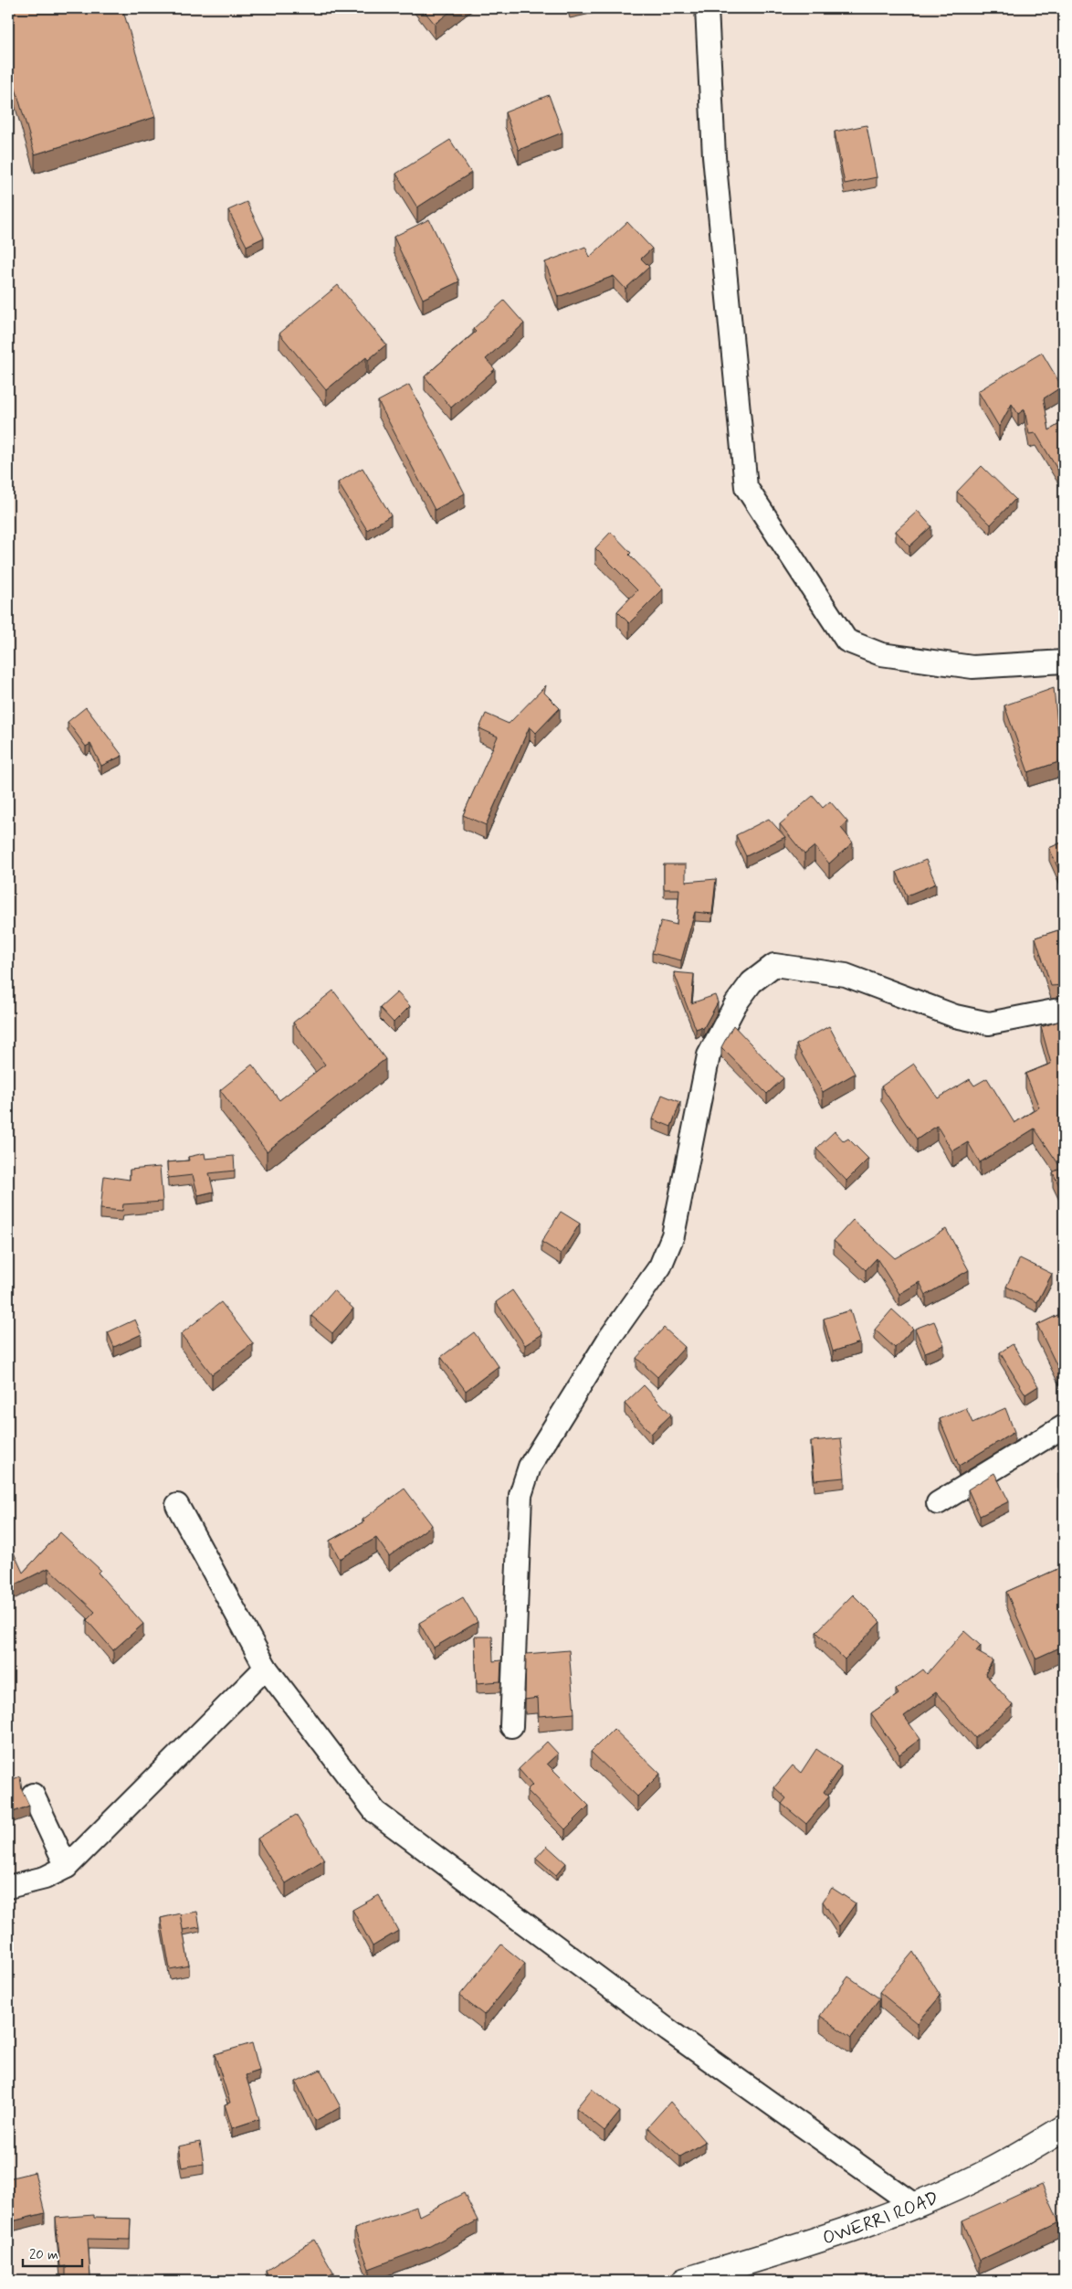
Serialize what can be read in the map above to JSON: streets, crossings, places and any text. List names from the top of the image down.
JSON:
{
  "streets": {
    "main road": ["OWERRI ROAD"]
  },
  "scale_bar": "20 m"
}
